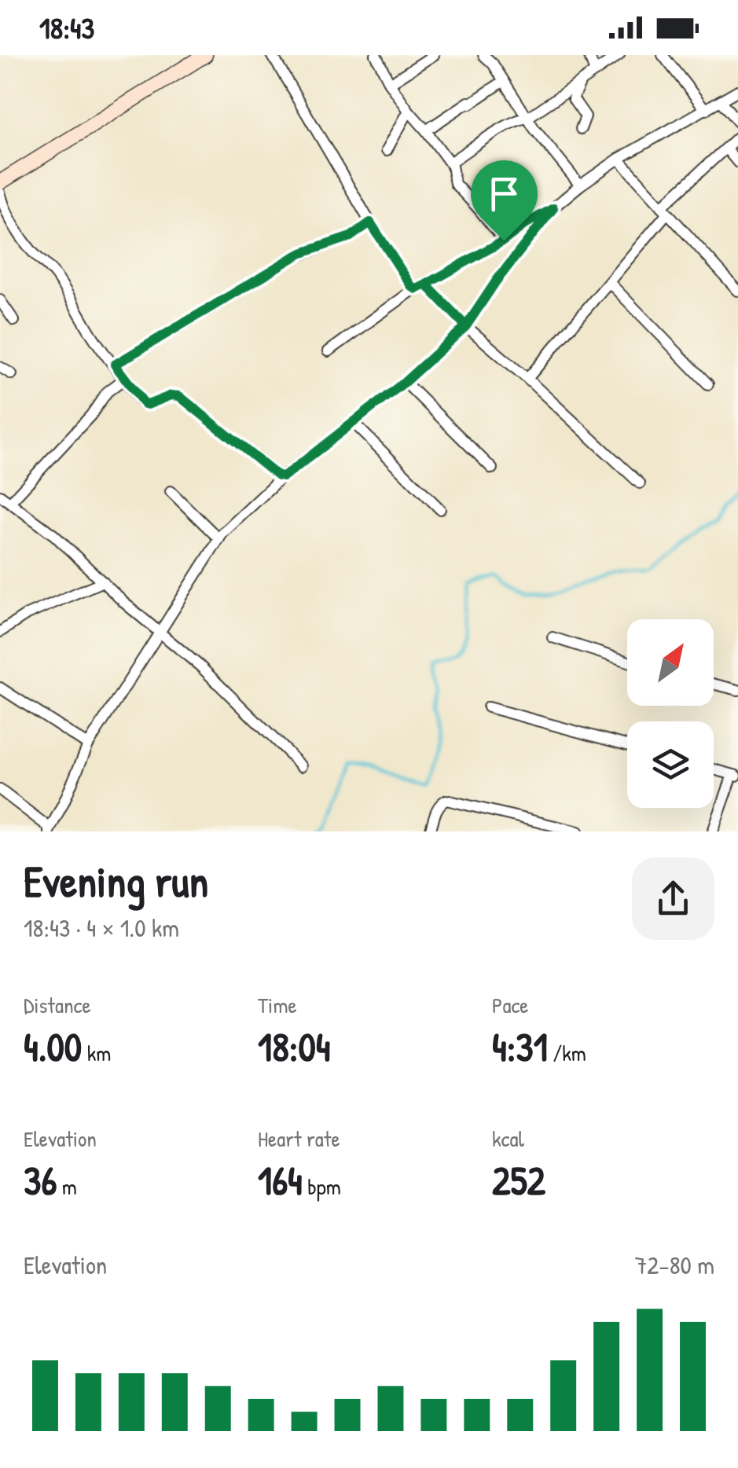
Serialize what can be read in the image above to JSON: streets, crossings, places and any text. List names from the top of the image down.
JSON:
{
  "north": "top right",
  "page": {
    "status": "18:43",
    "heading": ["Evening run", "18:43 · 4 × 1.0 km"],
    "stats": [
      ["Distance", "4.00 km"],
      ["Time", "18:04"],
      ["Pace", "4:31 /km"],
      ["Elevation", "36 m"],
      ["Heart rate", "164 bpm"],
      ["kcal", "252"]
    ],
    "chart": ["Elevation", "72–80 m"]
  }
}
